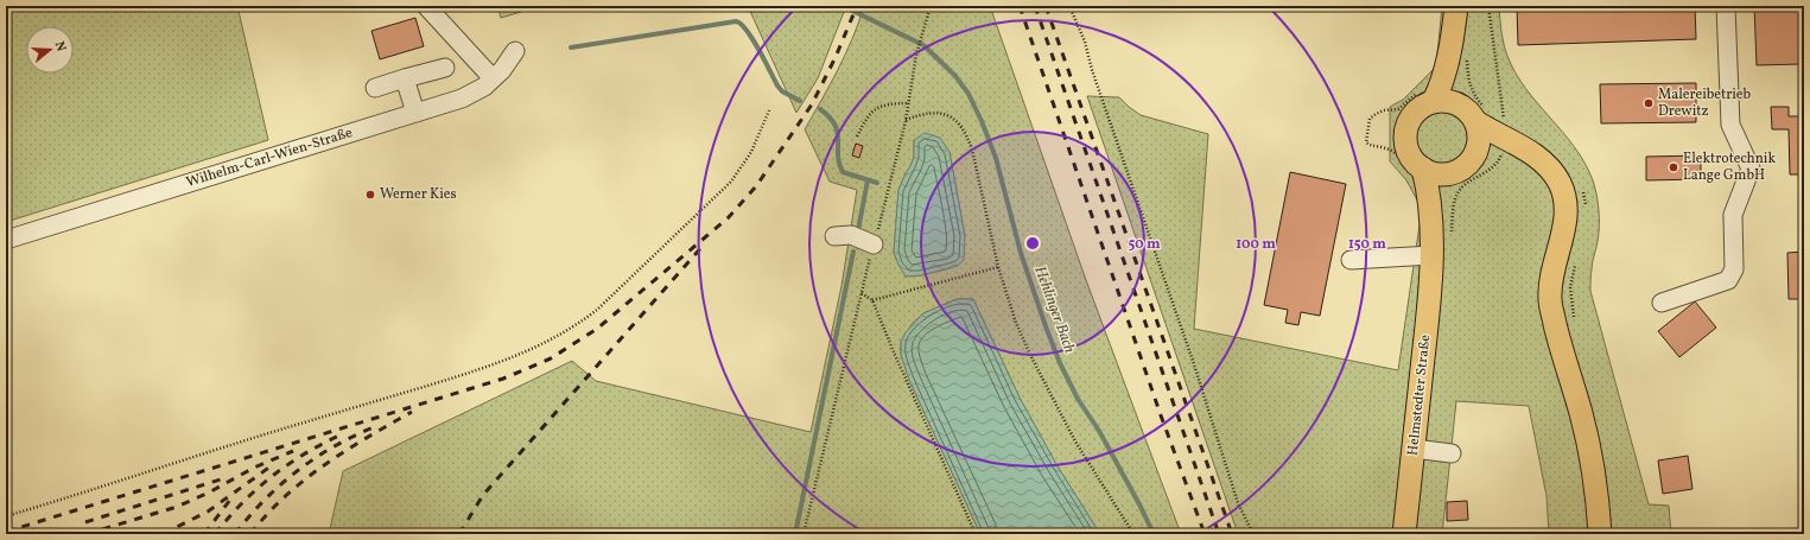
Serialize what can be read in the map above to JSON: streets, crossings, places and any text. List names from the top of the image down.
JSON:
{
  "streets": {
    "main road": ["Helmstedter Straße"],
    "street": ["Wilhelm-Carl-Wien-Straße"]
  },
  "water": ["Hehlinger Bach"],
  "places": ["Malereibetrieb Drewitz", "Elektrotechnik Lange GmbH", "Werner Kies"],
  "north": "right",
  "rings": ["50 m", "100 m", "150 m"]
}
